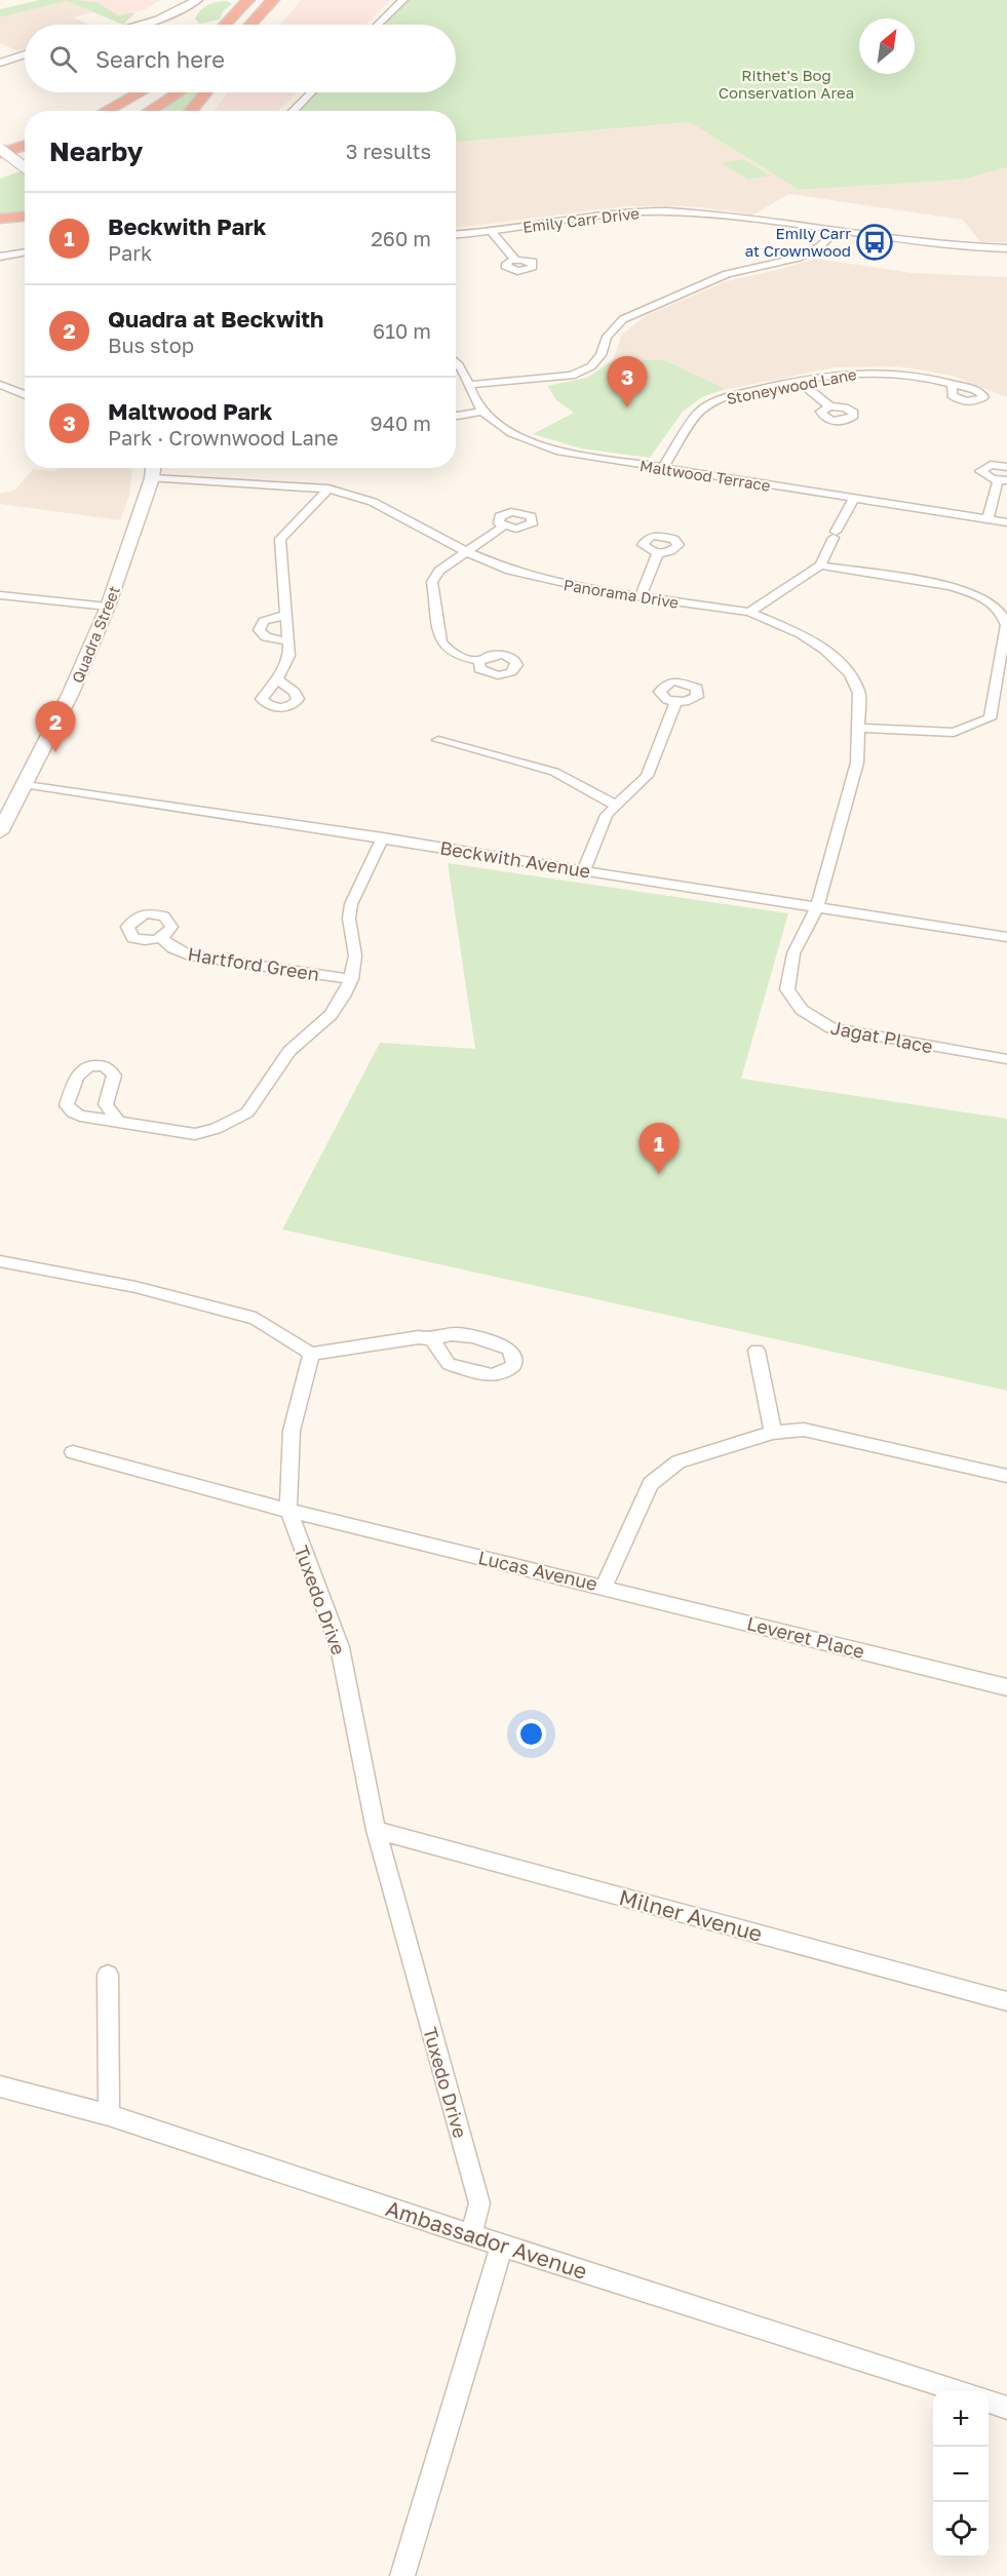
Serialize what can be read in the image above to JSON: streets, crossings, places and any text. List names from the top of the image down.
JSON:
{
  "streets": {
    "main road": ["Quadra Street"],
    "street": [
      "Emily Carr Drive",
      "Stoneywood Lane",
      "Maltwood Terrace",
      "Panorama Drive",
      "Beckwith Avenue",
      "Hartford Green",
      "Jagat Place",
      "Lucas Avenue",
      "Tuxedo Drive",
      "Leveret Place",
      "Milner Avenue",
      "Ambassador Avenue"
    ]
  },
  "crossings": [
    ["Stoneywood Lane", "Maltwood Terrace"],
    ["Panorama Drive", "Quadra Street"],
    ["Panorama Drive", "Beckwith Avenue"],
    ["Panorama Drive", "Jagat Place"],
    ["Quadra Street", "Beckwith Avenue"],
    ["Beckwith Avenue", "Jagat Place"],
    ["Lucas Avenue", "Tuxedo Drive"],
    ["Lucas Avenue", "Leveret Place"],
    ["Tuxedo Drive", "Milner Avenue"],
    ["Tuxedo Drive", "Ambassador Avenue"]
  ],
  "parks": ["Rithet's Bog Conservation Area"],
  "places": {
    "bus stop": ["Emily Carr at Crownwood"]
  },
  "north": "top right",
  "page": {
    "search": "Search here",
    "heading": ["Nearby", "3 results"],
    "list": [
      {
        "mark": "1",
        "name": "Beckwith Park",
        "note": "Park",
        "value": "260 m"
      },
      {
        "mark": "2",
        "name": "Quadra at Beckwith",
        "note": "Bus stop",
        "value": "610 m"
      },
      {
        "mark": "3",
        "name": "Maltwood Park",
        "note": "Park · Crownwood Lane",
        "value": "940 m"
      }
    ],
    "pins": ["3", "2", "1"],
    "map_buttons": ["+", "−"]
  }
}
